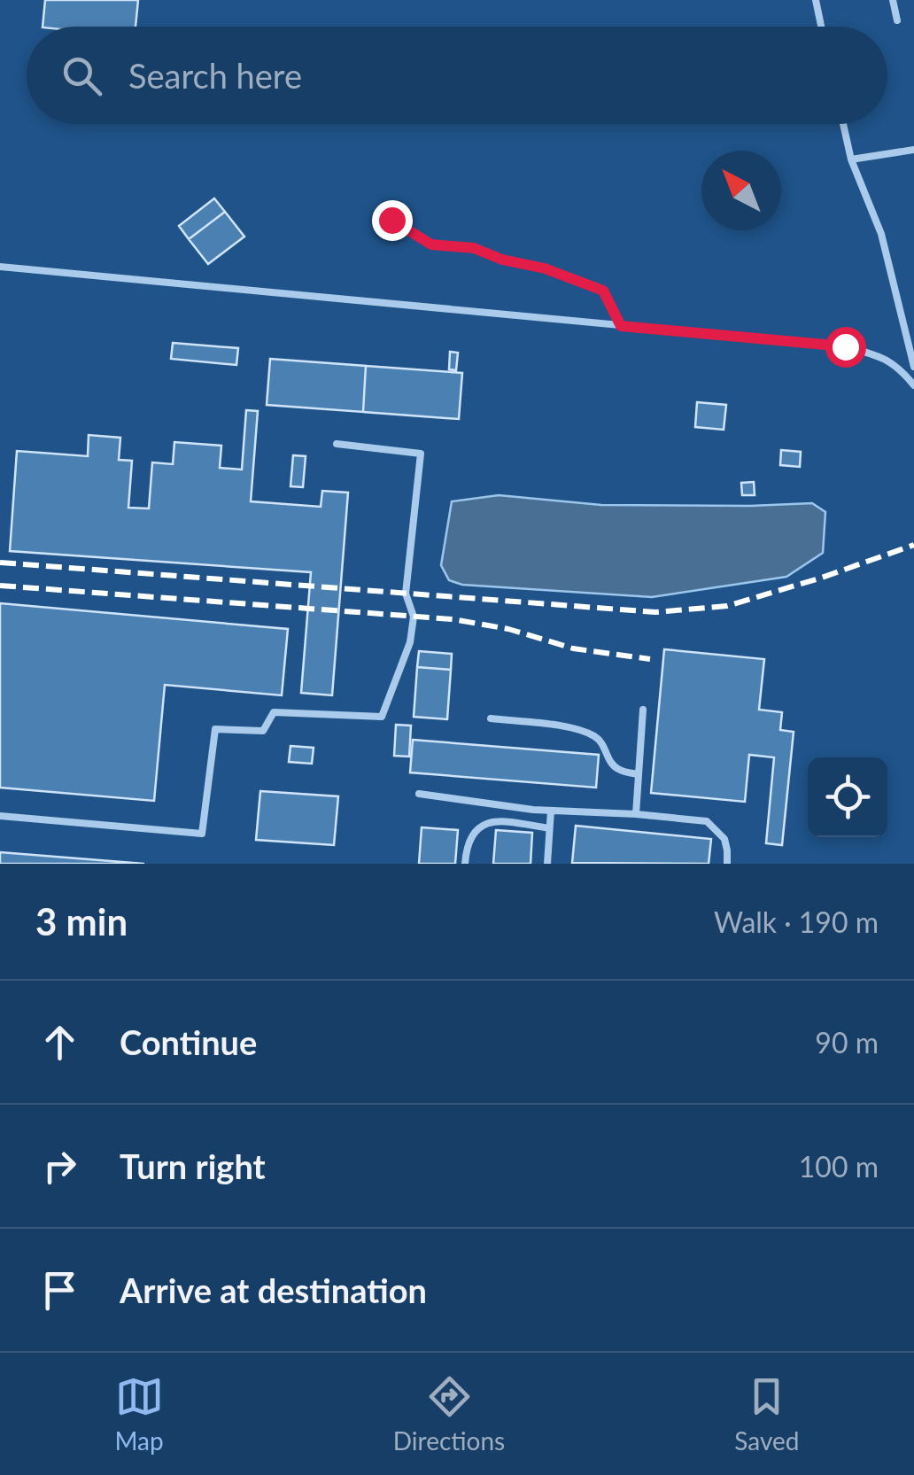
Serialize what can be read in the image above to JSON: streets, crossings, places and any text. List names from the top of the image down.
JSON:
{
  "north": "top left",
  "page": {
    "search": "Search here",
    "heading": ["3 min", "Walk · 190 m"],
    "list": [
      ["Continue", "90 m"],
      ["Turn right", "100 m"],
      "Arrive at destination"
    ],
    "nav": ["Map", "Directions", "Saved"]
  }
}
